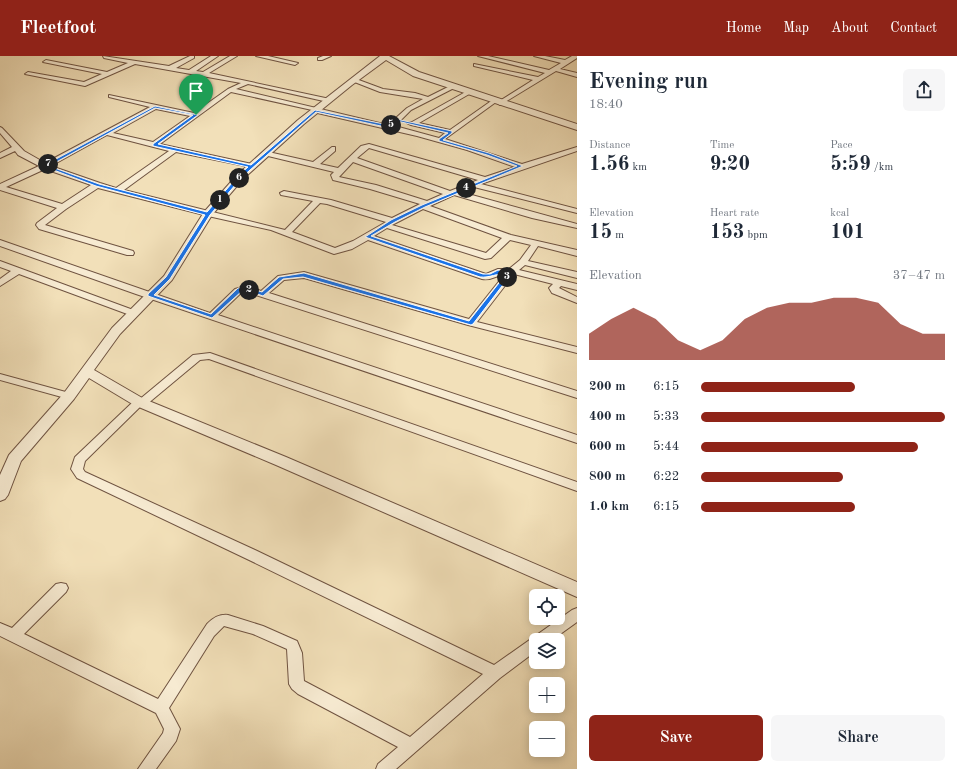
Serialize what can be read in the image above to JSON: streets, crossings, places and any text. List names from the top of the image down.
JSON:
{
  "page": {
    "header": "Fleetfoot",
    "nav": [
      "Home",
      "Map",
      "About",
      "Contact"
    ],
    "heading": ["Evening run", "18:40"],
    "pins": [
      "5",
      "7",
      "6",
      "4",
      "1",
      "3",
      "2"
    ],
    "stats": [
      ["Distance", "1.56 km"],
      ["Time", "9:20"],
      ["Pace", "5:59 /km"],
      ["Elevation", "15 m"],
      ["Heart rate", "153 bpm"],
      ["kcal", "101"]
    ],
    "chart": ["Elevation", "37–47 m"],
    "list": [
      {
        "name": "200 m",
        "note": "6:15"
      },
      {
        "name": "400 m",
        "note": "5:33"
      },
      {
        "name": "600 m",
        "note": "5:44"
      },
      {
        "name": "800 m",
        "note": "6:22"
      },
      {
        "name": "1.0 km",
        "note": "6:15"
      }
    ],
    "map_buttons": ["+", "−"],
    "buttons": ["Save", "Share"]
  }
}
